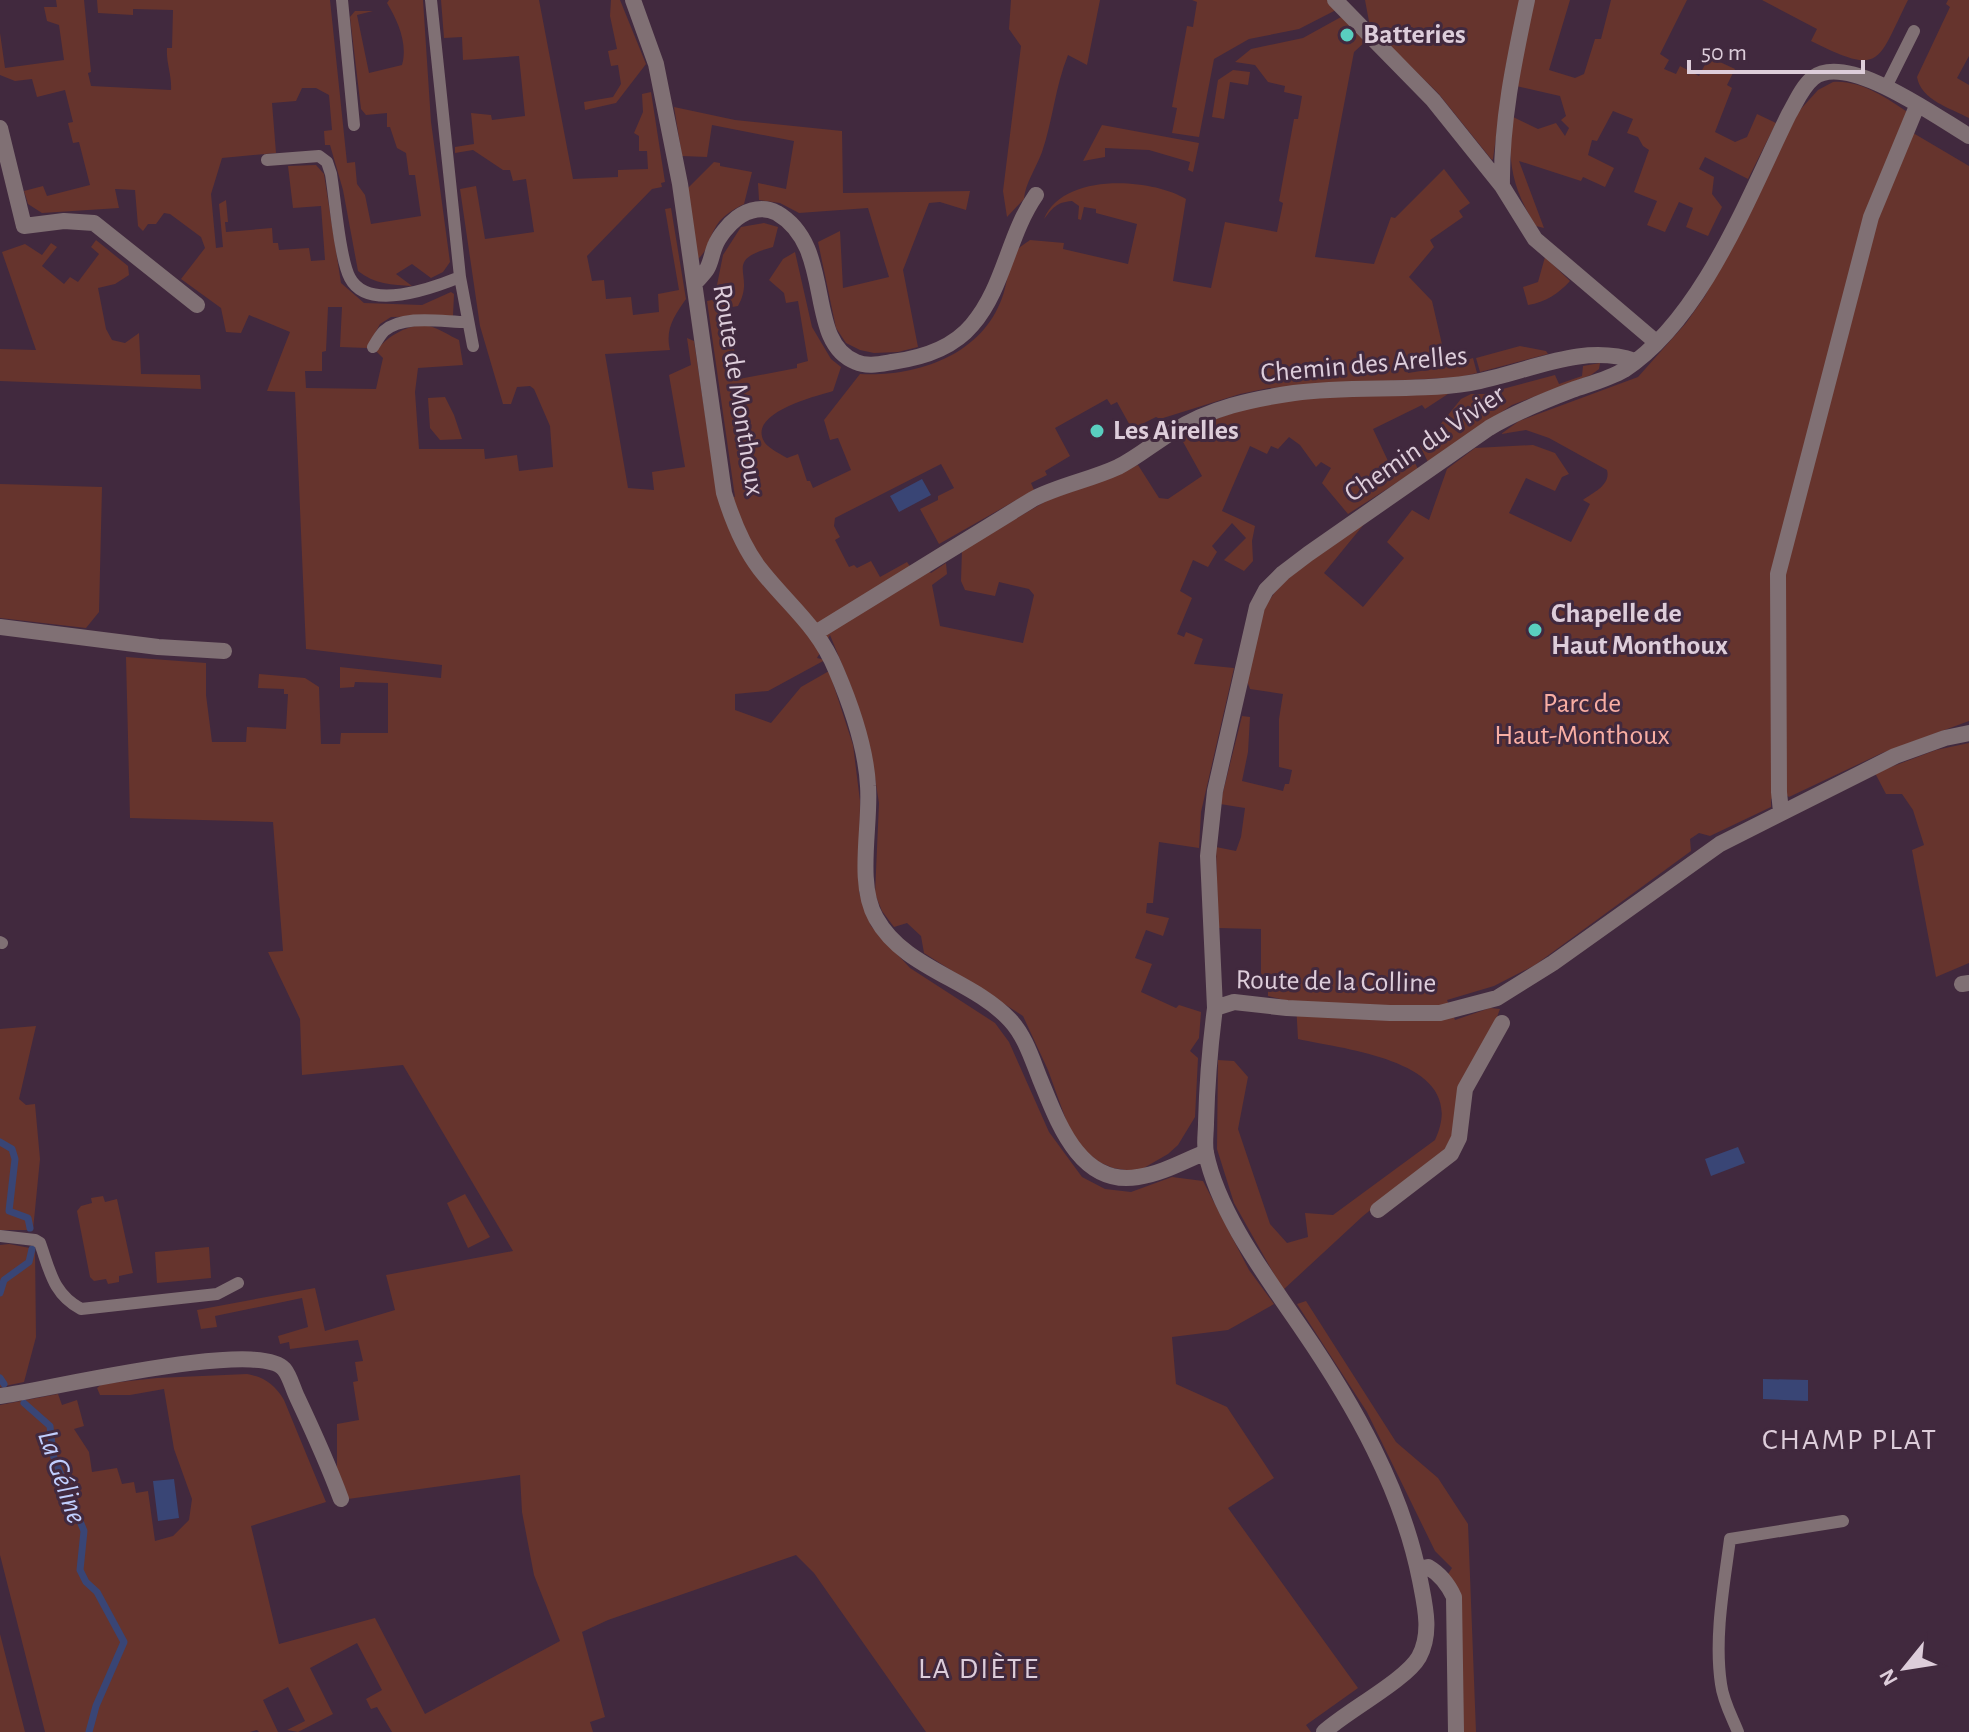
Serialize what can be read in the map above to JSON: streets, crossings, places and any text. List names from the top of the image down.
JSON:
{
  "streets": {
    "street": [
      "Chemin des Arelles",
      "Route de Monthoux",
      "Chemin du Vivier",
      "Route de la Colline"
    ]
  },
  "crossings": [
    ["Chemin des Arelles", "Route de Monthoux"],
    ["Chemin des Arelles", "Chemin du Vivier"],
    ["Route de Monthoux", "Route de la Colline"],
    ["Chemin du Vivier", "Route de la Colline"]
  ],
  "districts": ["CHAMP PLAT", "LA DIÈTE"],
  "water": ["La Géline"],
  "parks": ["Parc de Haut-Monthoux"],
  "places": ["Batteries", "Les Airelles", "Chapelle de Haut Monthoux"],
  "scale_bar": "50 m",
  "north": "bottom left"
}
